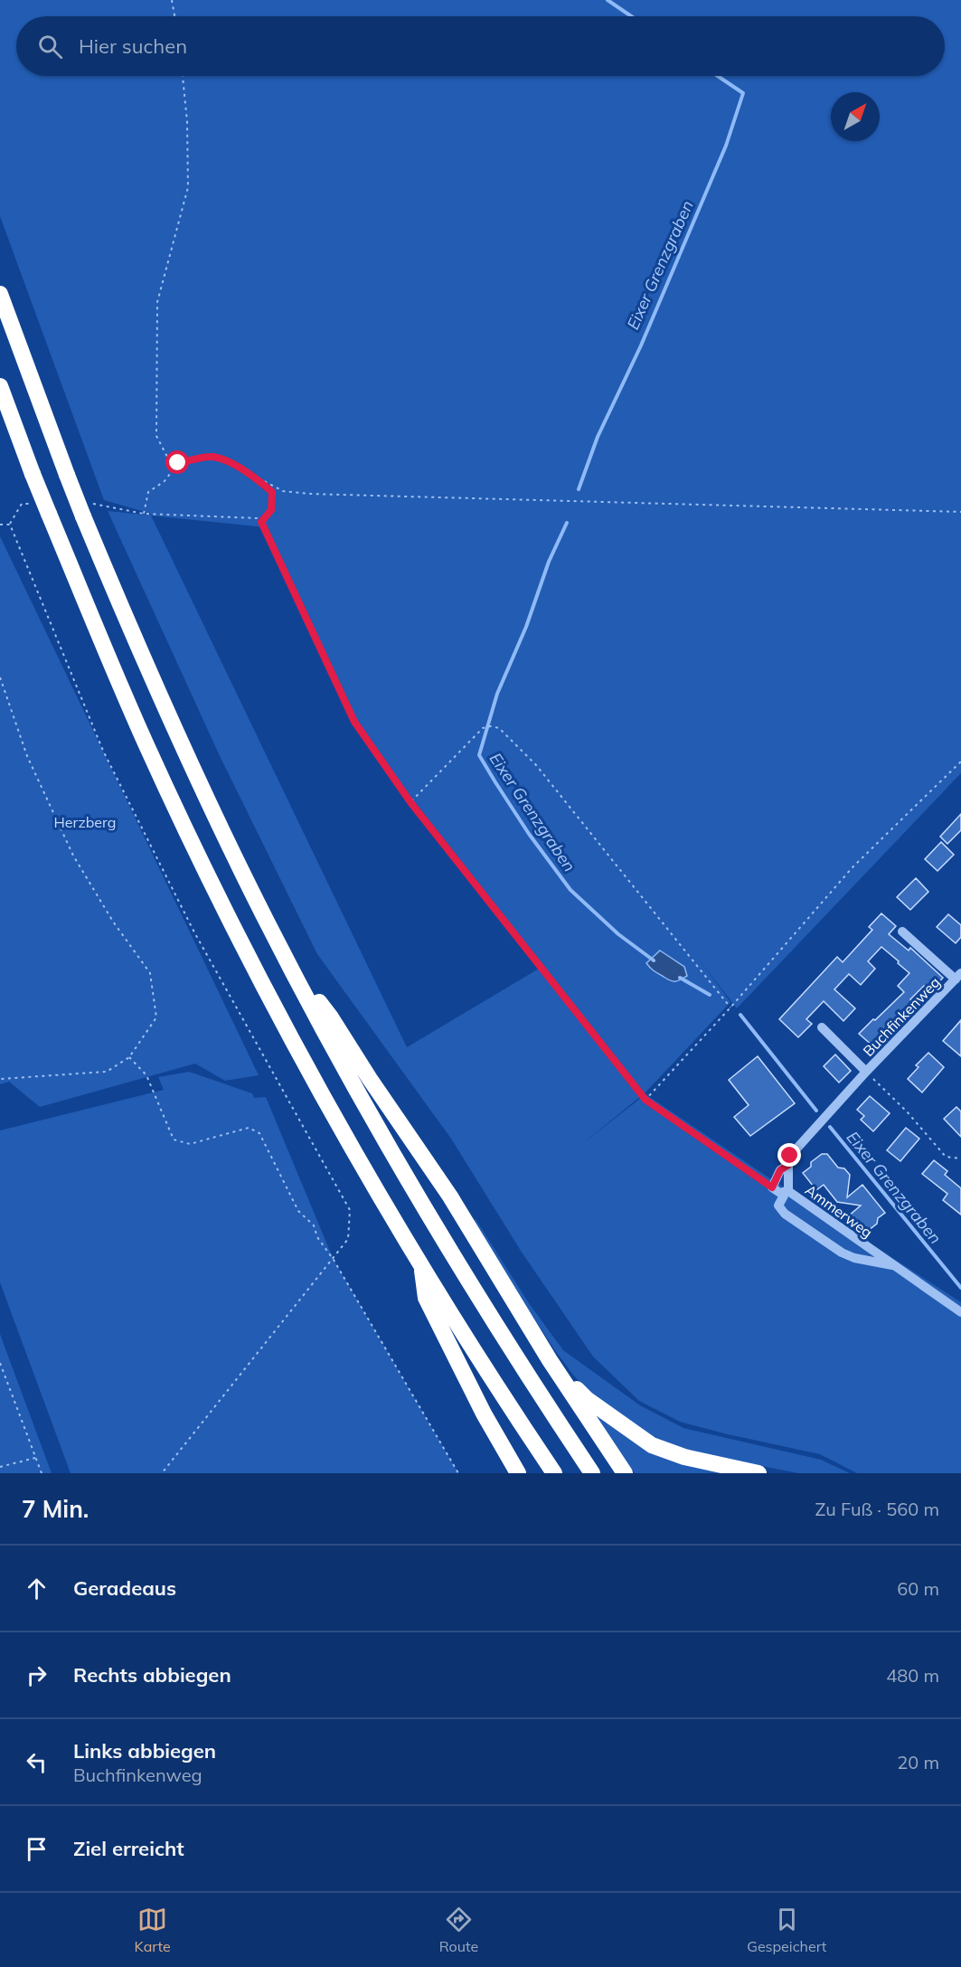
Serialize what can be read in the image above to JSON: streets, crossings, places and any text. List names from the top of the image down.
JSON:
{
  "streets": {
    "street": ["Buchfinkenweg", "Ammerweg"]
  },
  "water": ["Eixer Grenzgraben"],
  "parks": ["Herzberg"],
  "north": "top right",
  "page": {
    "search": "Hier suchen",
    "heading": ["7 Min.", "Zu Fuß · 560 m"],
    "list": [
      ["Geradeaus", "60 m"],
      ["Rechts abbiegen", "480 m"],
      ["Links abbiegen", "Buchfinkenweg", "20 m"],
      "Ziel erreicht"
    ],
    "nav": ["Karte", "Route", "Gespeichert"]
  }
}
